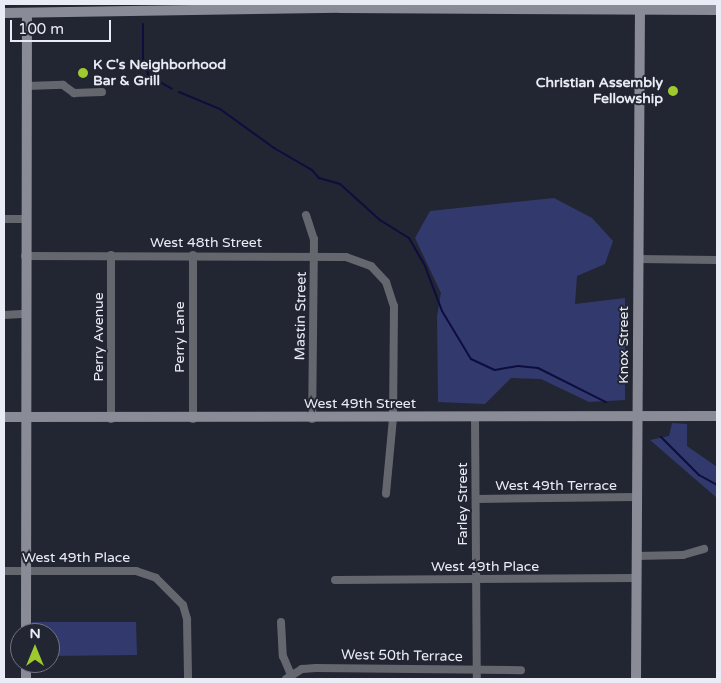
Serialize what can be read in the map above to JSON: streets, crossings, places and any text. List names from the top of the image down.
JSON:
{
  "streets": {
    "street": [
      "West 48th Street",
      "Mastin Street",
      "Perry Avenue",
      "Perry Lane",
      "Knox Street",
      "West 49th Street",
      "West 49th Terrace",
      "Farley Street",
      "West 49th Place",
      "West 50th Terrace"
    ]
  },
  "crossings": [
    ["West 48th Street", "Mastin Street"],
    ["West 48th Street", "Perry Avenue"],
    ["West 48th Street", "Perry Lane"],
    ["West 48th Street", "West 49th Street"],
    ["Mastin Street", "West 49th Street"],
    ["Perry Avenue", "West 49th Street"],
    ["Perry Lane", "West 49th Street"],
    ["Knox Street", "West 49th Street"],
    ["Knox Street", "West 49th Terrace"],
    ["Knox Street", "West 49th Place"],
    ["West 49th Street", "Farley Street"],
    ["West 49th Terrace", "Farley Street"],
    ["Farley Street", "West 49th Place"],
    ["Farley Street", "West 50th Terrace"]
  ],
  "places": ["K C's Neighborhood Bar & Grill", "Christian Assembly Fellowship"],
  "scale_bar": "100 m",
  "north": "top"
}
